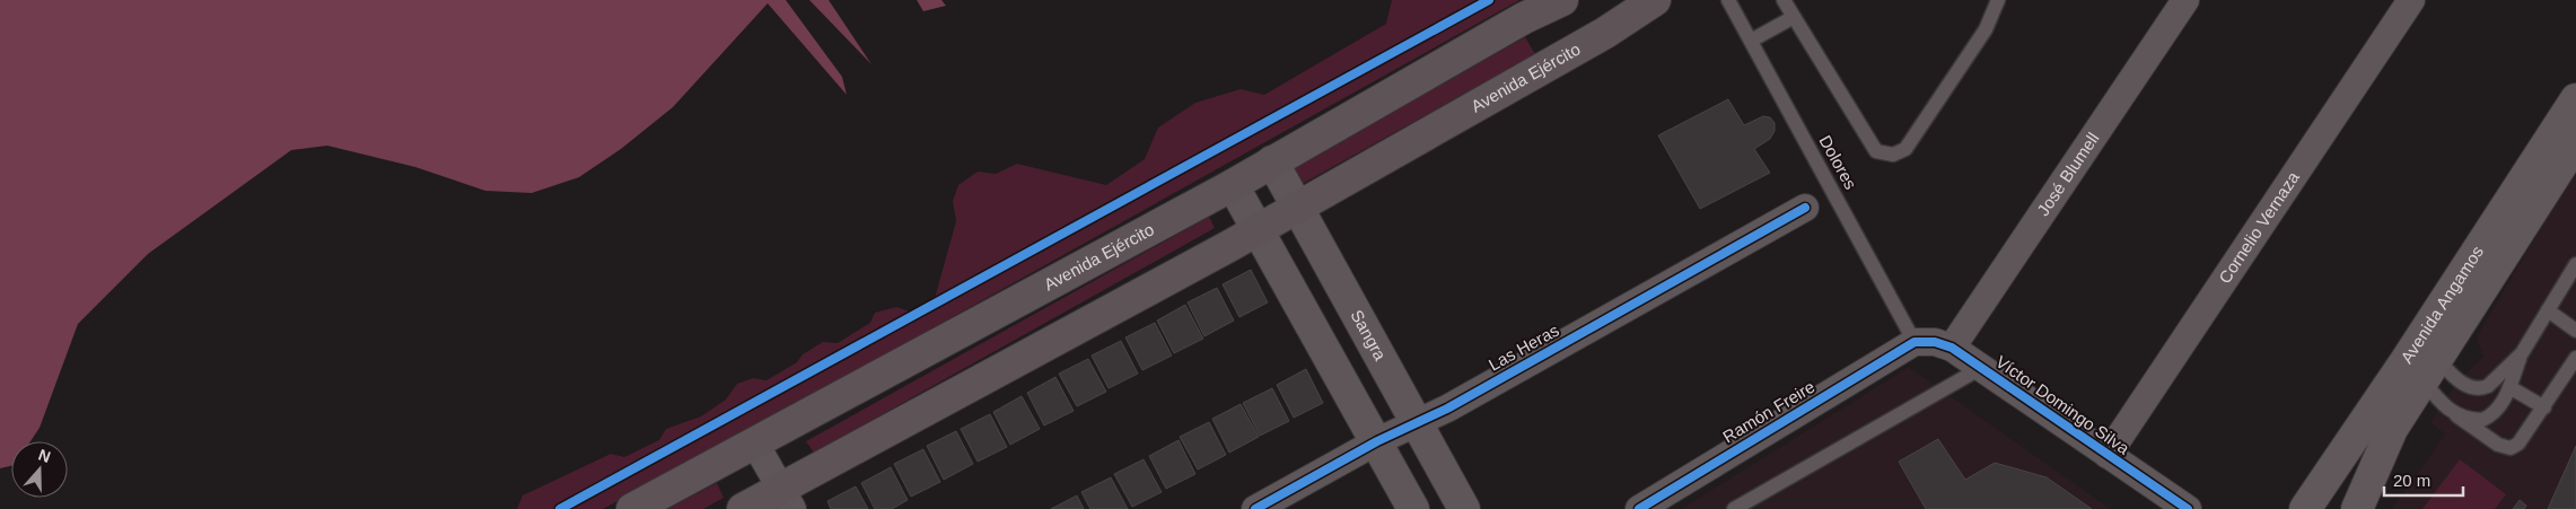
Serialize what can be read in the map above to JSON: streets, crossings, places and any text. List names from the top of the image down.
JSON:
{
  "streets": {
    "highway": ["Avenida Ejército"],
    "main road": ["Avenida Angamos"],
    "street": [
      "José Blumell",
      "Cornelio Vernaza",
      "Sangra",
      "Las Heras",
      "Víctor Domingo Silva",
      "Ramón Freire"
    ],
    "lane": ["Dolores"]
  },
  "crossings": [
    ["Avenida Ejército", "Sangra"],
    ["Dolores", "Víctor Domingo Silva"],
    ["Dolores", "Ramón Freire"],
    ["José Blumell", "Víctor Domingo Silva"],
    ["Cornelio Vernaza", "Víctor Domingo Silva"],
    ["Sangra", "Las Heras"],
    ["Víctor Domingo Silva", "Ramón Freire"]
  ],
  "scale_bar": "20 m",
  "north": "top"
}
